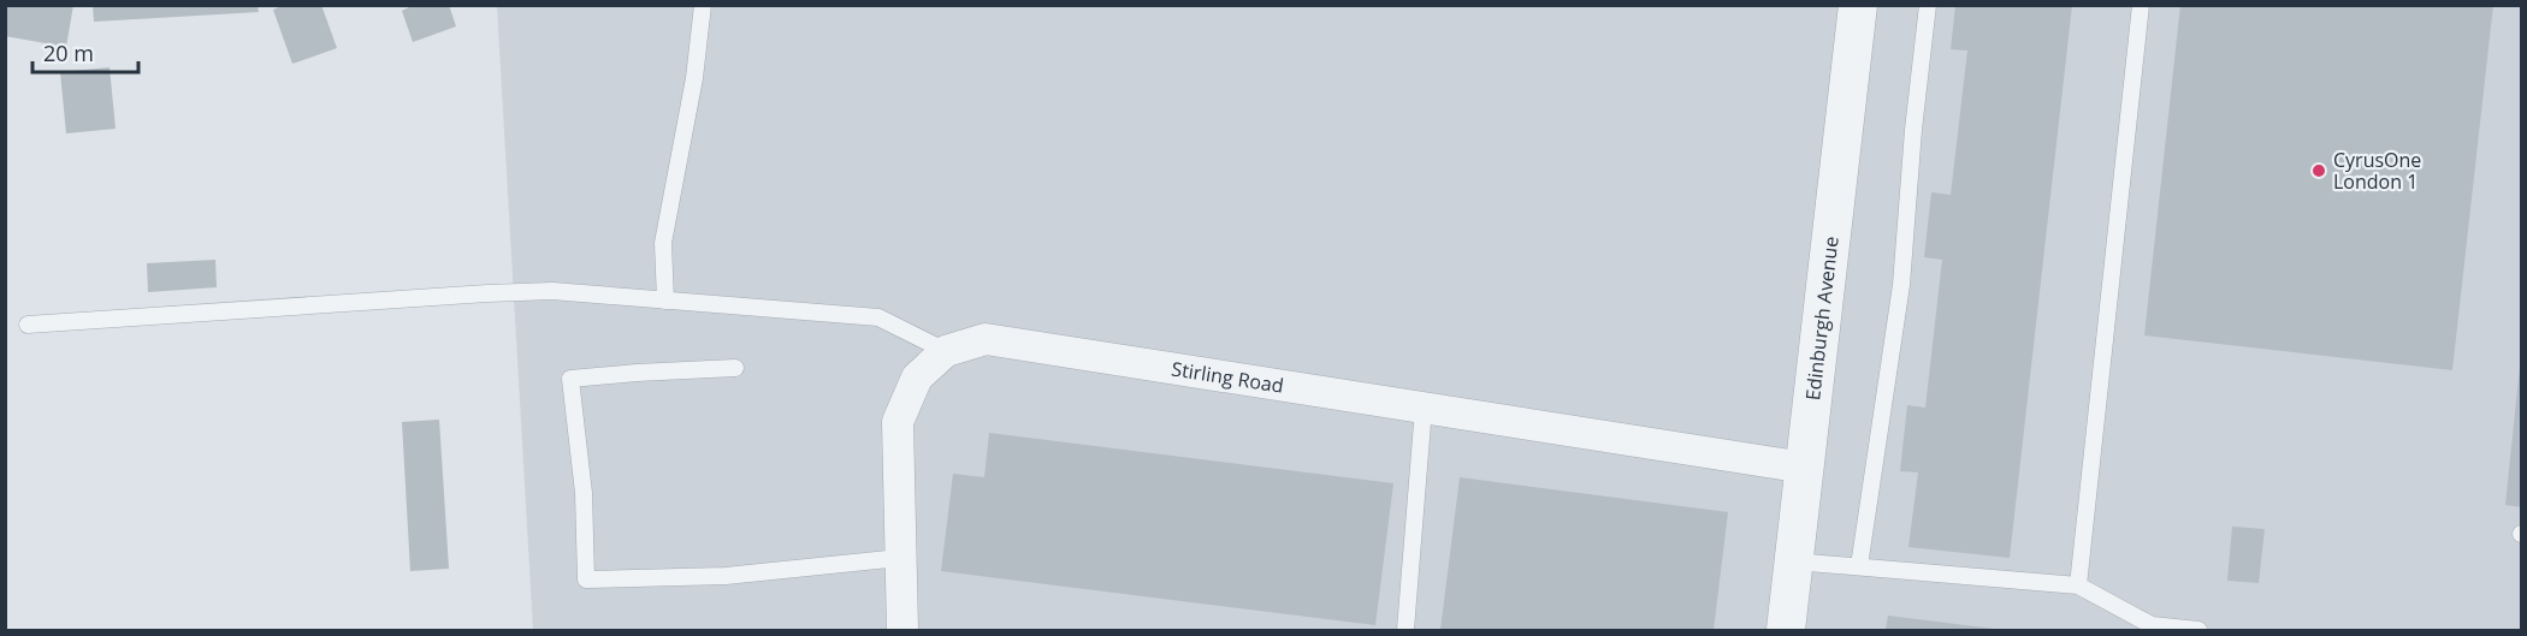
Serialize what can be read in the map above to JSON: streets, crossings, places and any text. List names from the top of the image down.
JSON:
{
  "streets": {
    "street": ["Edinburgh Avenue", "Stirling Road"]
  },
  "crossings": [
    ["Edinburgh Avenue", "Stirling Road"]
  ],
  "places": ["CyrusOne London 1"],
  "scale_bar": "20 m"
}
